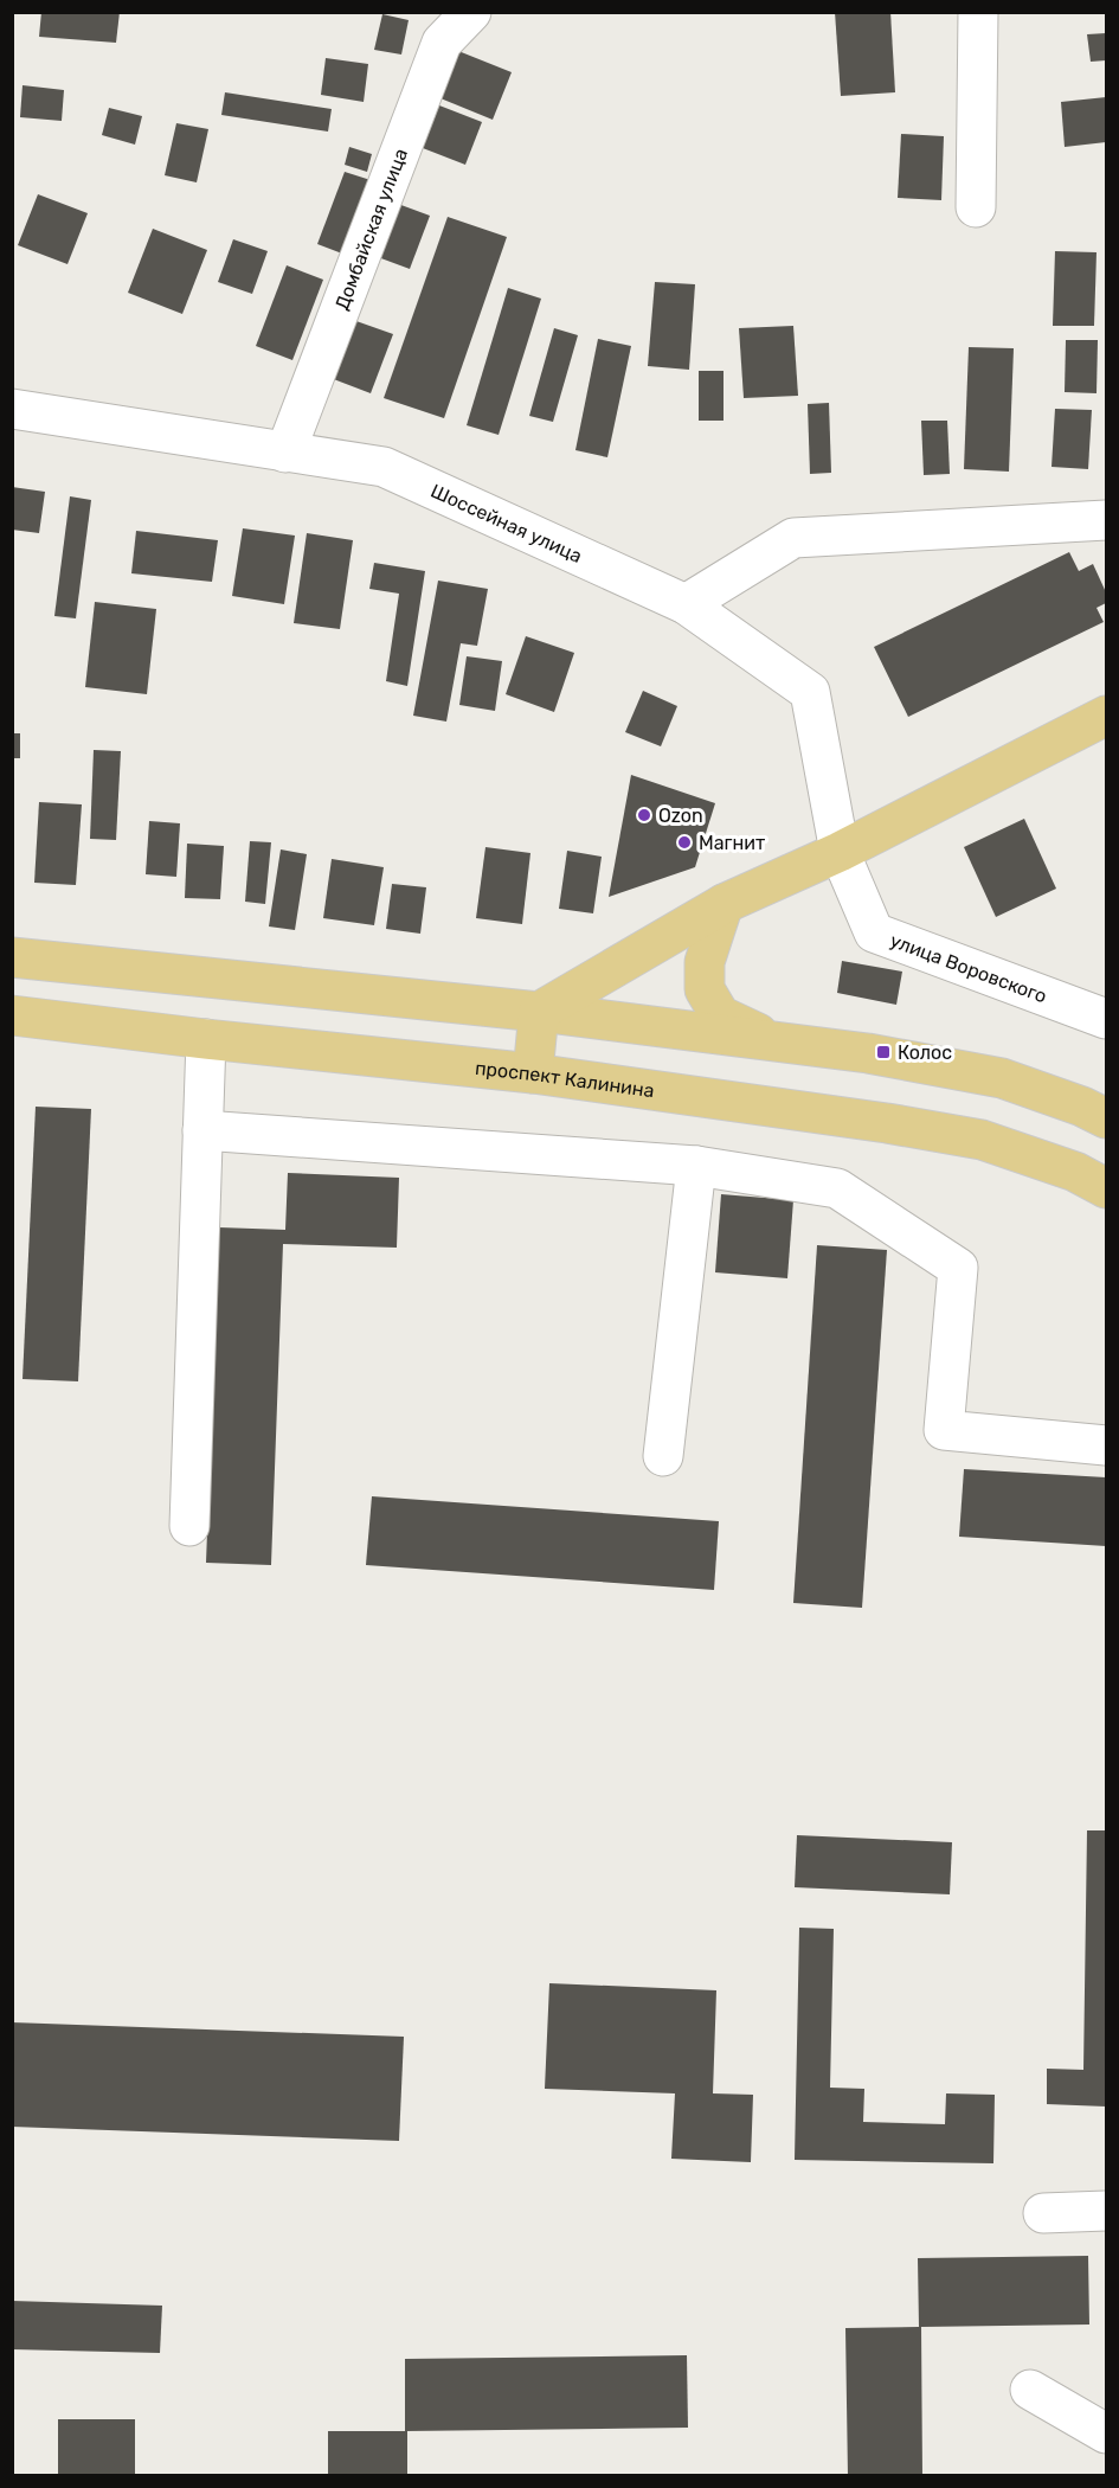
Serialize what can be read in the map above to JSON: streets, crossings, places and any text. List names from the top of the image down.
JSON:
{
  "streets": {
    "main road": ["проспект Калинина"],
    "street": ["Домбайская улица", "Шоссейная улица", "улица Воровского"]
  },
  "crossings": [
    ["Домбайская улица", "Шоссейная улица"],
    ["Шоссейная улица", "улица Воровского"]
  ],
  "places": {
    "other": ["Ozon", "Магнит"],
    "transit": ["Колос"]
  }
}
